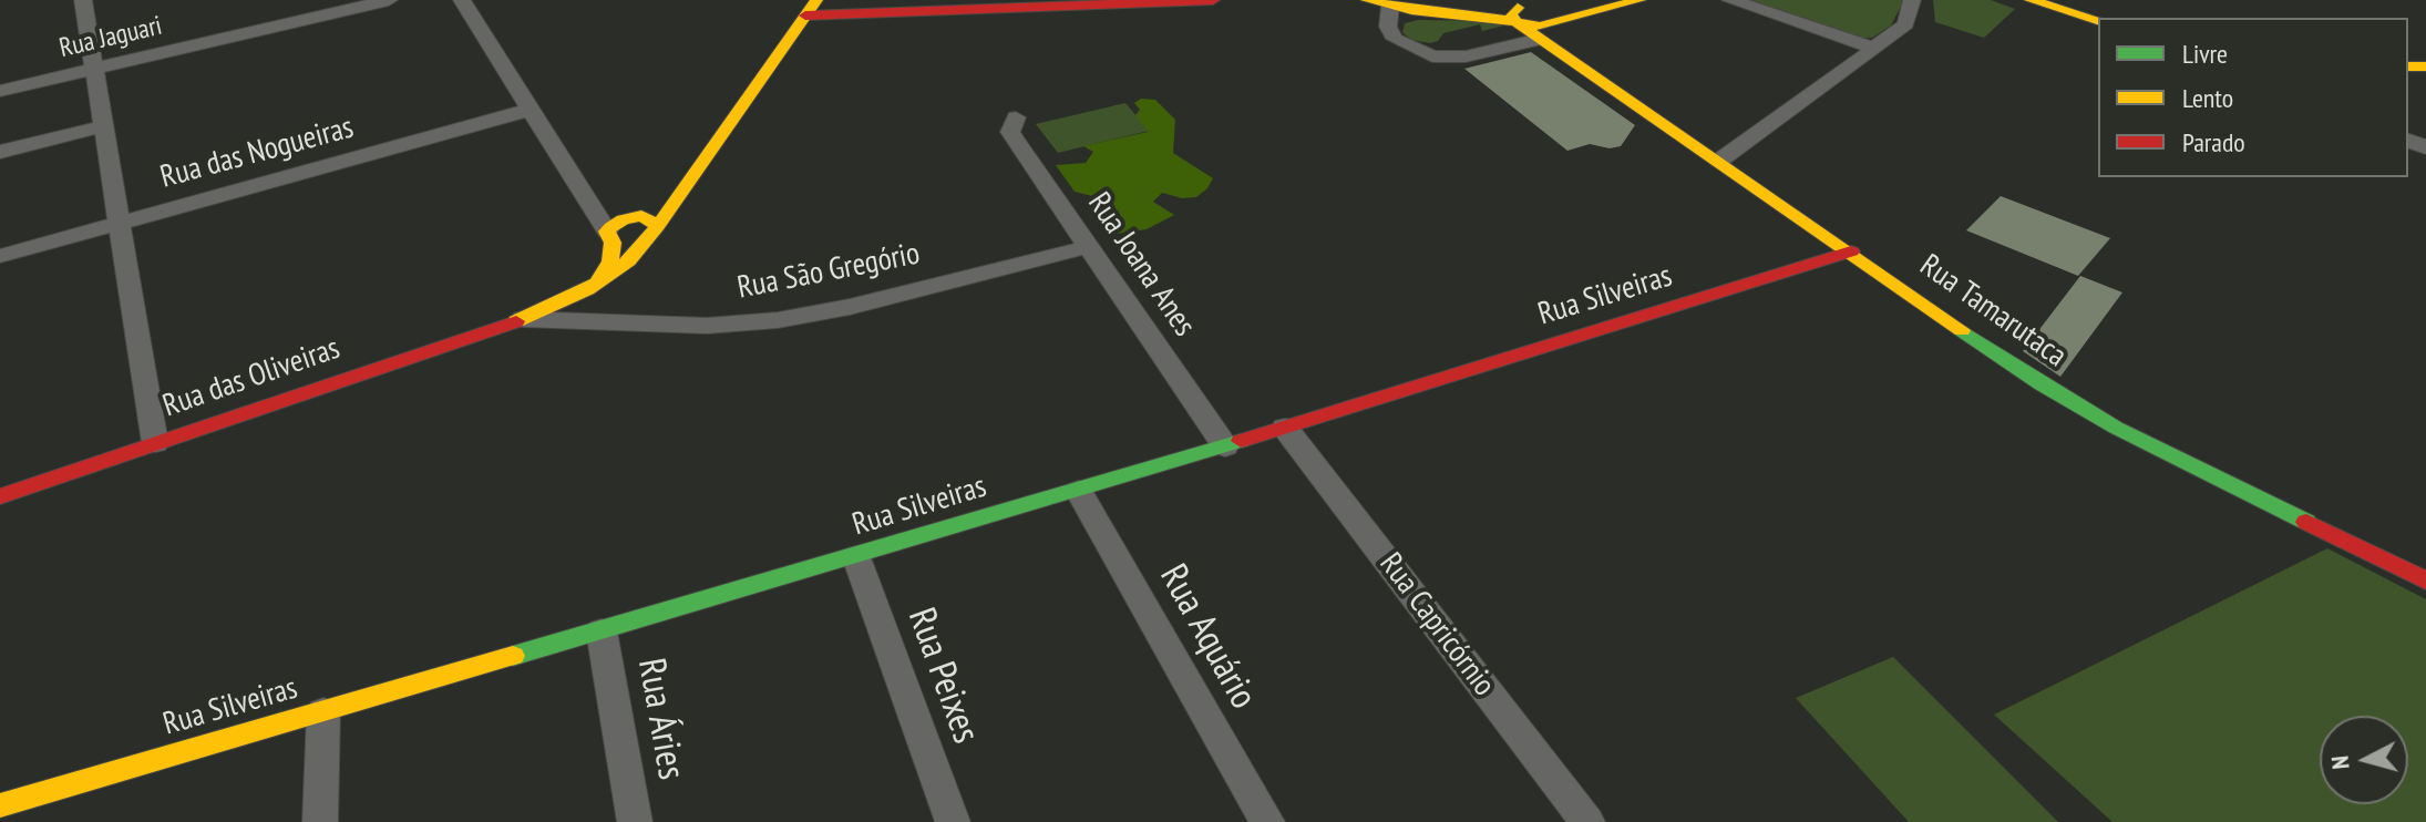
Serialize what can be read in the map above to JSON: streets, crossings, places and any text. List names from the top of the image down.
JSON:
{
  "streets": {
    "street": [
      "Rua Jaguari",
      "Rua das Nogueiras",
      "Rua Joana Anes",
      "Rua São Gregório",
      "Rua Silveiras",
      "Rua Tamarutaca",
      "Rua das Oliveiras",
      "Rua Capricórnio",
      "Rua Aquário",
      "Rua Peixes",
      "Rua Áries"
    ]
  },
  "crossings": [
    ["Rua Joana Anes", "Rua São Gregório"],
    ["Rua Joana Anes", "Rua Silveiras"],
    ["Rua São Gregório", "Rua das Oliveiras"],
    ["Rua Silveiras", "Rua Tamarutaca"],
    ["Rua Silveiras", "Rua Capricórnio"],
    ["Rua Silveiras", "Rua Aquário"],
    ["Rua Silveiras", "Rua Peixes"],
    ["Rua Silveiras", "Rua Áries"]
  ],
  "legend": ["Livre", "Lento", "Parado"],
  "north": "left"
}
